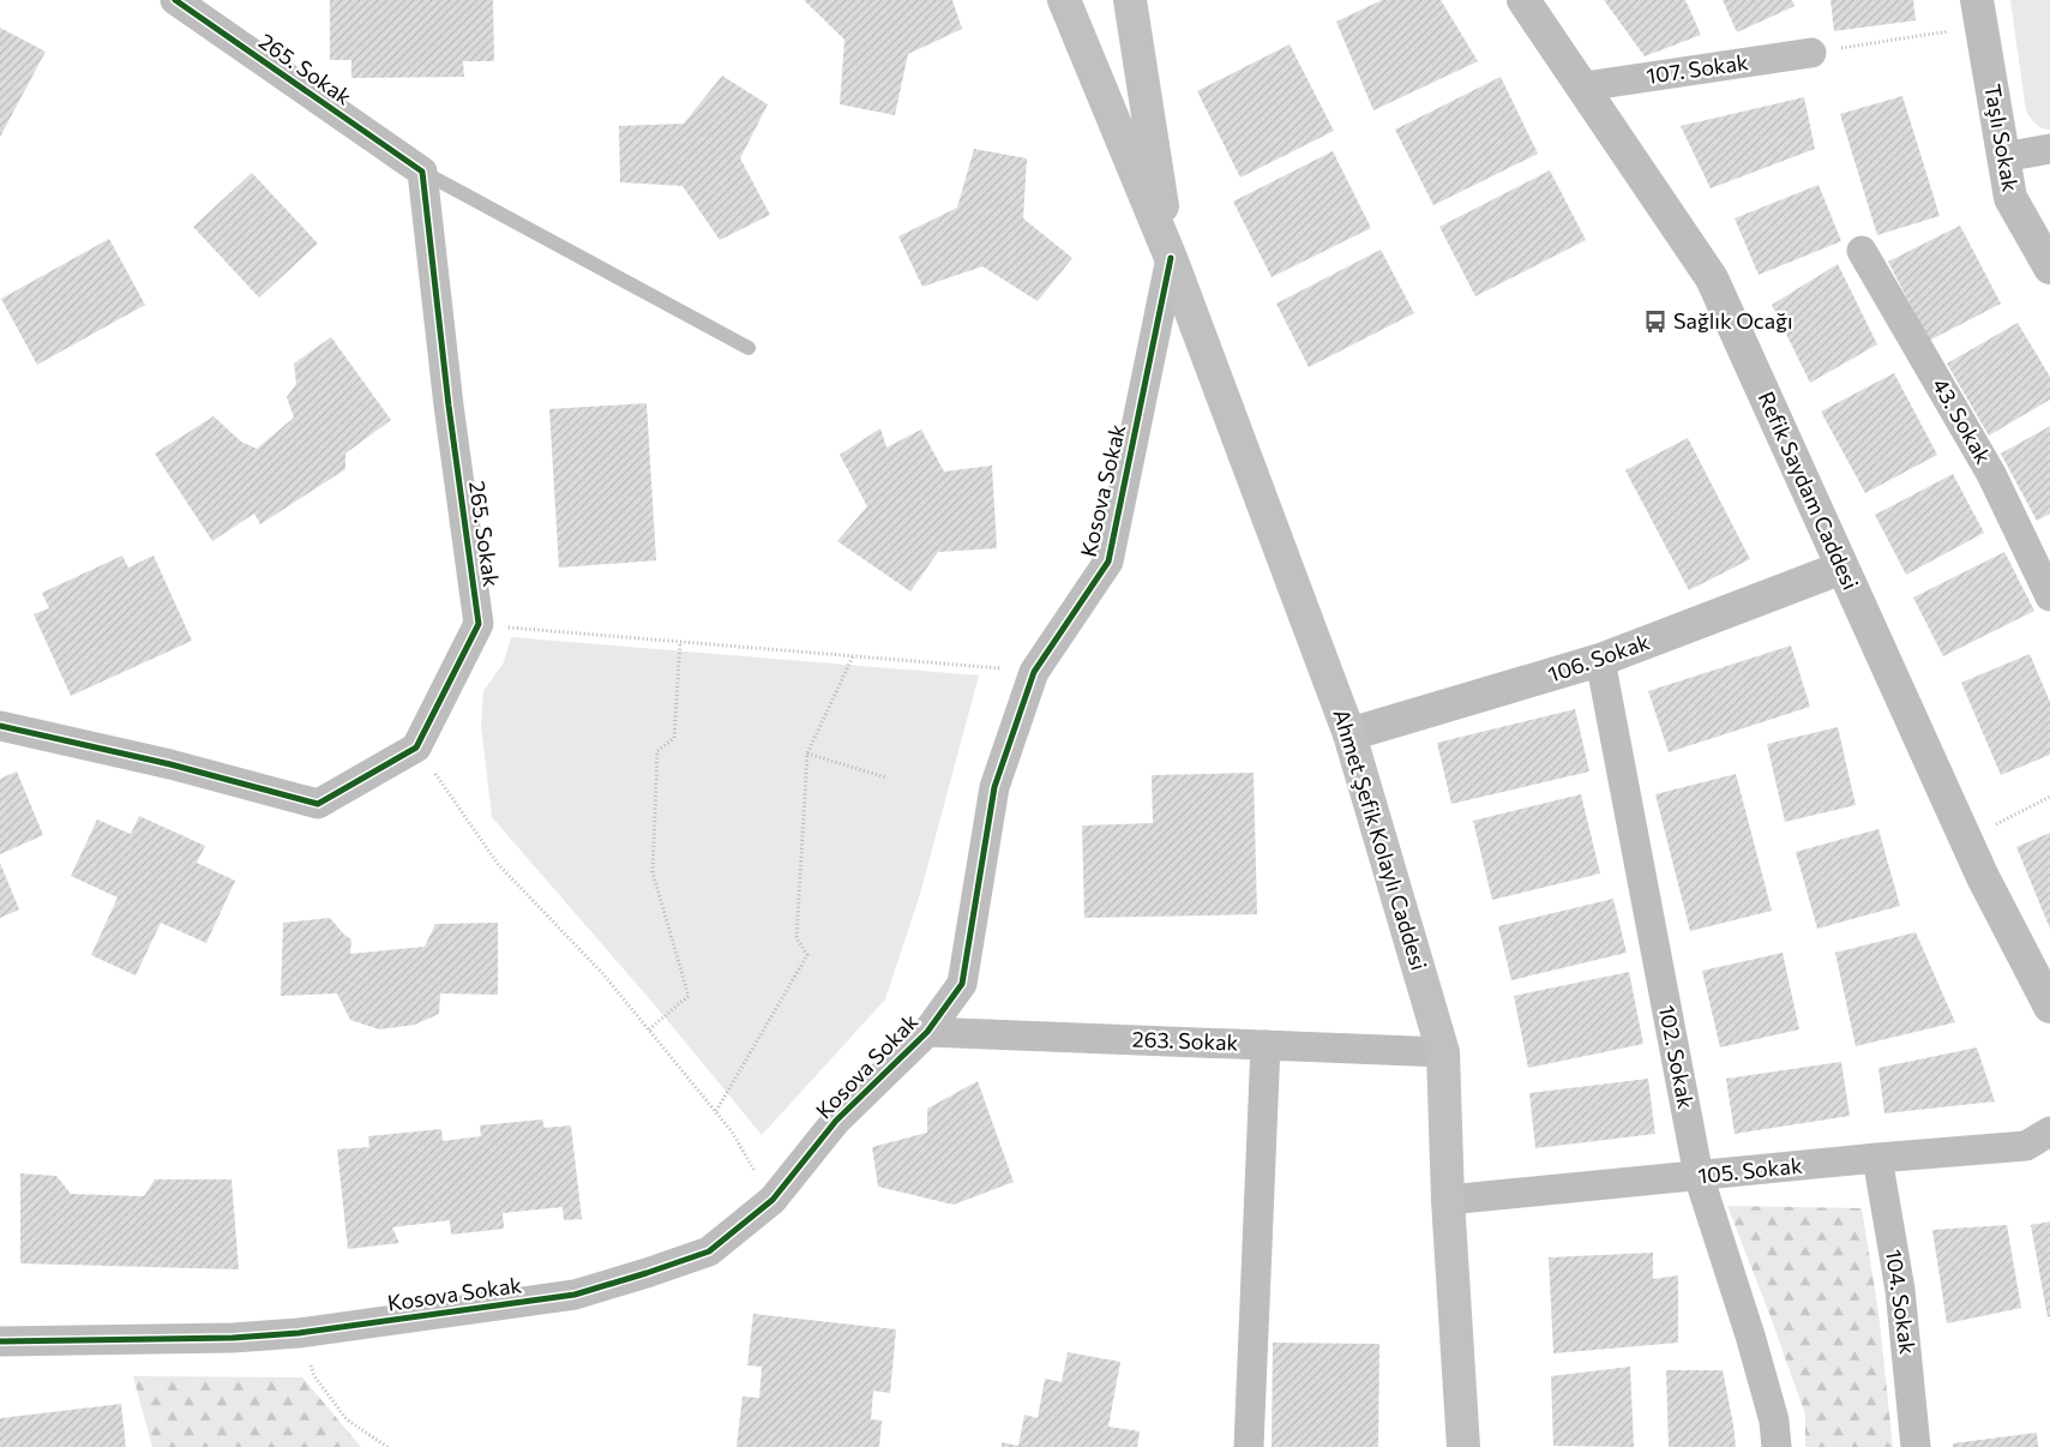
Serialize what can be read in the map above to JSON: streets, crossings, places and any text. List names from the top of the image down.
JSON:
{
  "streets": {
    "main road": ["Ahmet Şefik Kolaylı Caddesi"],
    "street": [
      "265. Sokak",
      "107. Sokak",
      "Taşlı Sokak",
      "43. Sokak",
      "Kosova Sokak",
      "Refik Saydam Caddesi",
      "106. Sokak",
      "263. Sokak",
      "102. Sokak",
      "105. Sokak",
      "104. Sokak"
    ]
  },
  "crossings": [
    ["107. Sokak", "Refik Saydam Caddesi"],
    ["Kosova Sokak", "Ahmet Şefik Kolaylı Caddesi"],
    ["Kosova Sokak", "263. Sokak"],
    ["Refik Saydam Caddesi", "106. Sokak"],
    ["106. Sokak", "Ahmet Şefik Kolaylı Caddesi"],
    ["106. Sokak", "102. Sokak"],
    ["Ahmet Şefik Kolaylı Caddesi", "263. Sokak"],
    ["Ahmet Şefik Kolaylı Caddesi", "105. Sokak"],
    ["102. Sokak", "105. Sokak"],
    ["105. Sokak", "104. Sokak"]
  ],
  "places": {
    "bus stop": ["Sağlık Ocağı"]
  }
}
